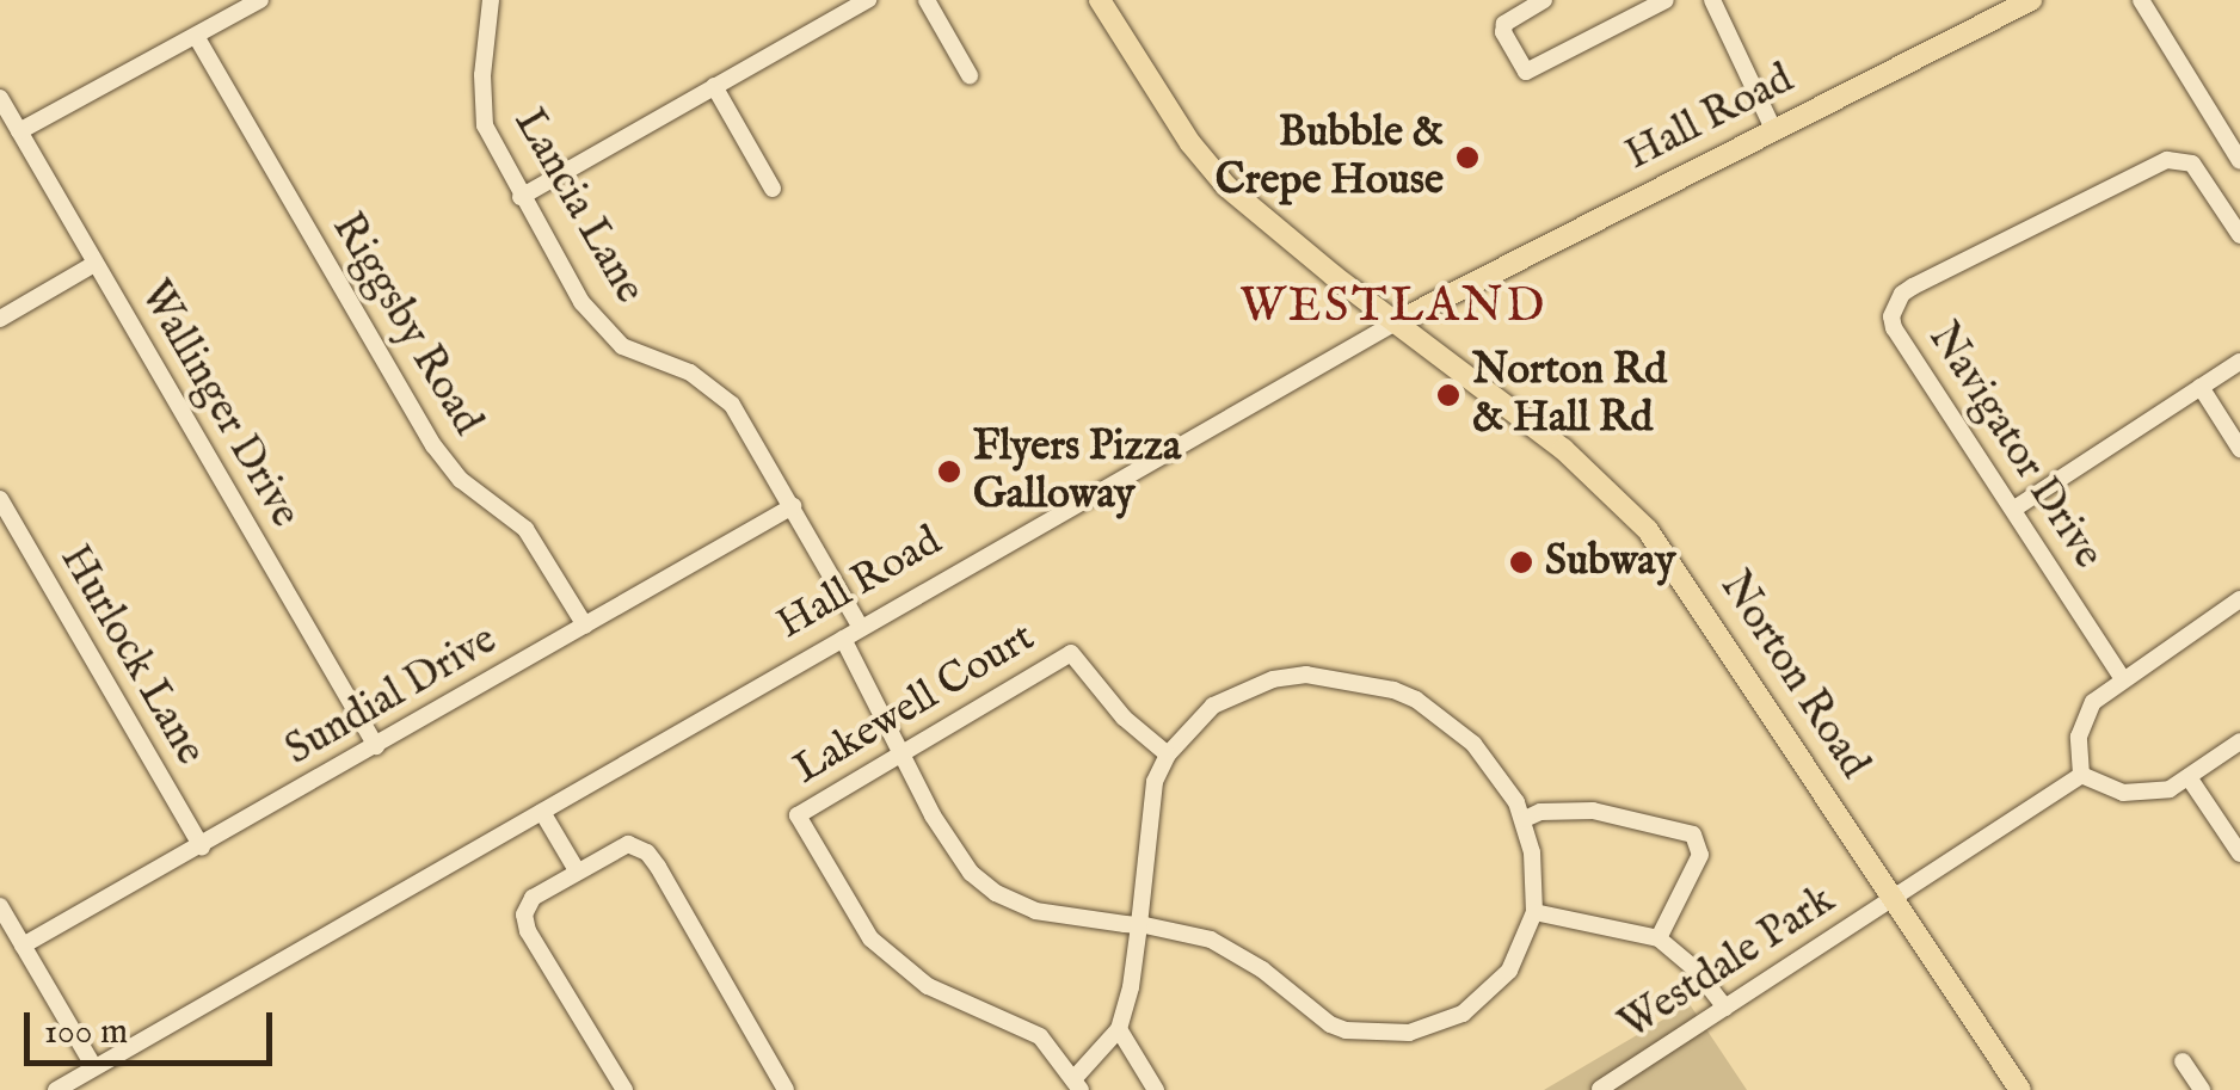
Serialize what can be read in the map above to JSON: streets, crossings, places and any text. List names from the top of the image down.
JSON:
{
  "streets": {
    "main road": ["Hall Road", "Norton Road"],
    "street": [
      "Lancia Lane",
      "Riggsby Road",
      "Wallinger Drive",
      "Navigator Drive",
      "Hurlock Lane",
      "Sundial Drive",
      "Lakewell Court",
      "Westdale Park"
    ]
  },
  "crossings": [
    ["Hall Road", "Lancia Lane"],
    ["Hall Road", "Norton Road"],
    ["Lancia Lane", "Sundial Drive"],
    ["Riggsby Road", "Sundial Drive"],
    ["Wallinger Drive", "Sundial Drive"],
    ["Hurlock Lane", "Sundial Drive"],
    ["Norton Road", "Westdale Park"]
  ],
  "districts": ["WESTLAND"],
  "places": [
    "Bubble & Crepe House",
    "Norton Rd & Hall Rd",
    "Flyers Pizza Galloway",
    "Subway"
  ],
  "scale_bar": "100 m"
}
